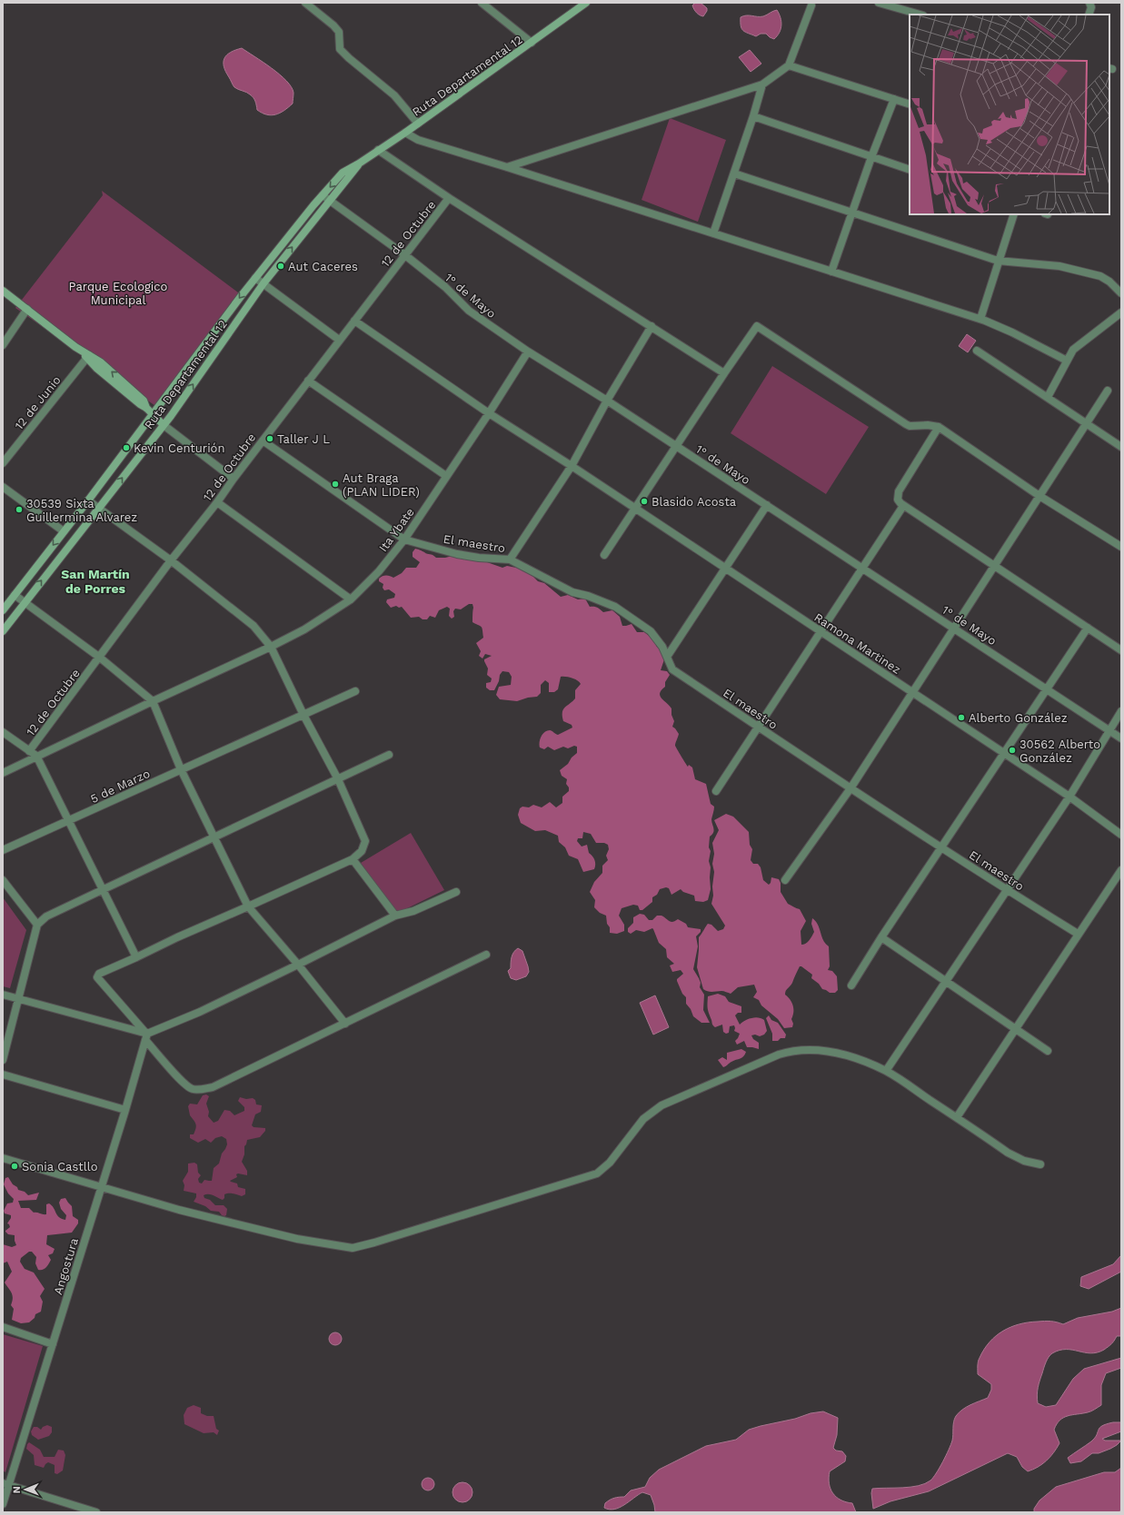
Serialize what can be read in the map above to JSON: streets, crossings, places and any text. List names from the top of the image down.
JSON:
{
  "streets": {
    "main road": ["Ruta Departamental 12"],
    "street": [
      "12 de Octubre",
      "1° de Mayo",
      "12 de Junio",
      "Ita Ybate",
      "El maestro",
      "Ramona Martinez",
      "5 de Marzo",
      "Angostura"
    ]
  },
  "crossings": [
    ["Ruta Departamental 12", "1° de Mayo"],
    ["12 de Octubre", "1° de Mayo"],
    ["12 de Octubre", "El maestro"],
    ["12 de Octubre", "Ramona Martinez"],
    ["1° de Mayo", "Ita Ybate"],
    ["Ita Ybate", "El maestro"],
    ["Ita Ybate", "Ramona Martinez"]
  ],
  "districts": ["San Martín de Porres"],
  "parks": ["Parque Ecologico Municipal"],
  "places": [
    "Aut Caceres",
    "Taller J L",
    "Kevin Centurión",
    "Aut Braga (PLAN LIDER)",
    "Blasido Acosta",
    "30539 Sixta Guillermina Alvarez",
    "Alberto González",
    "30562 Alberto González",
    "Sonia Castllo"
  ],
  "north": "left"
}
